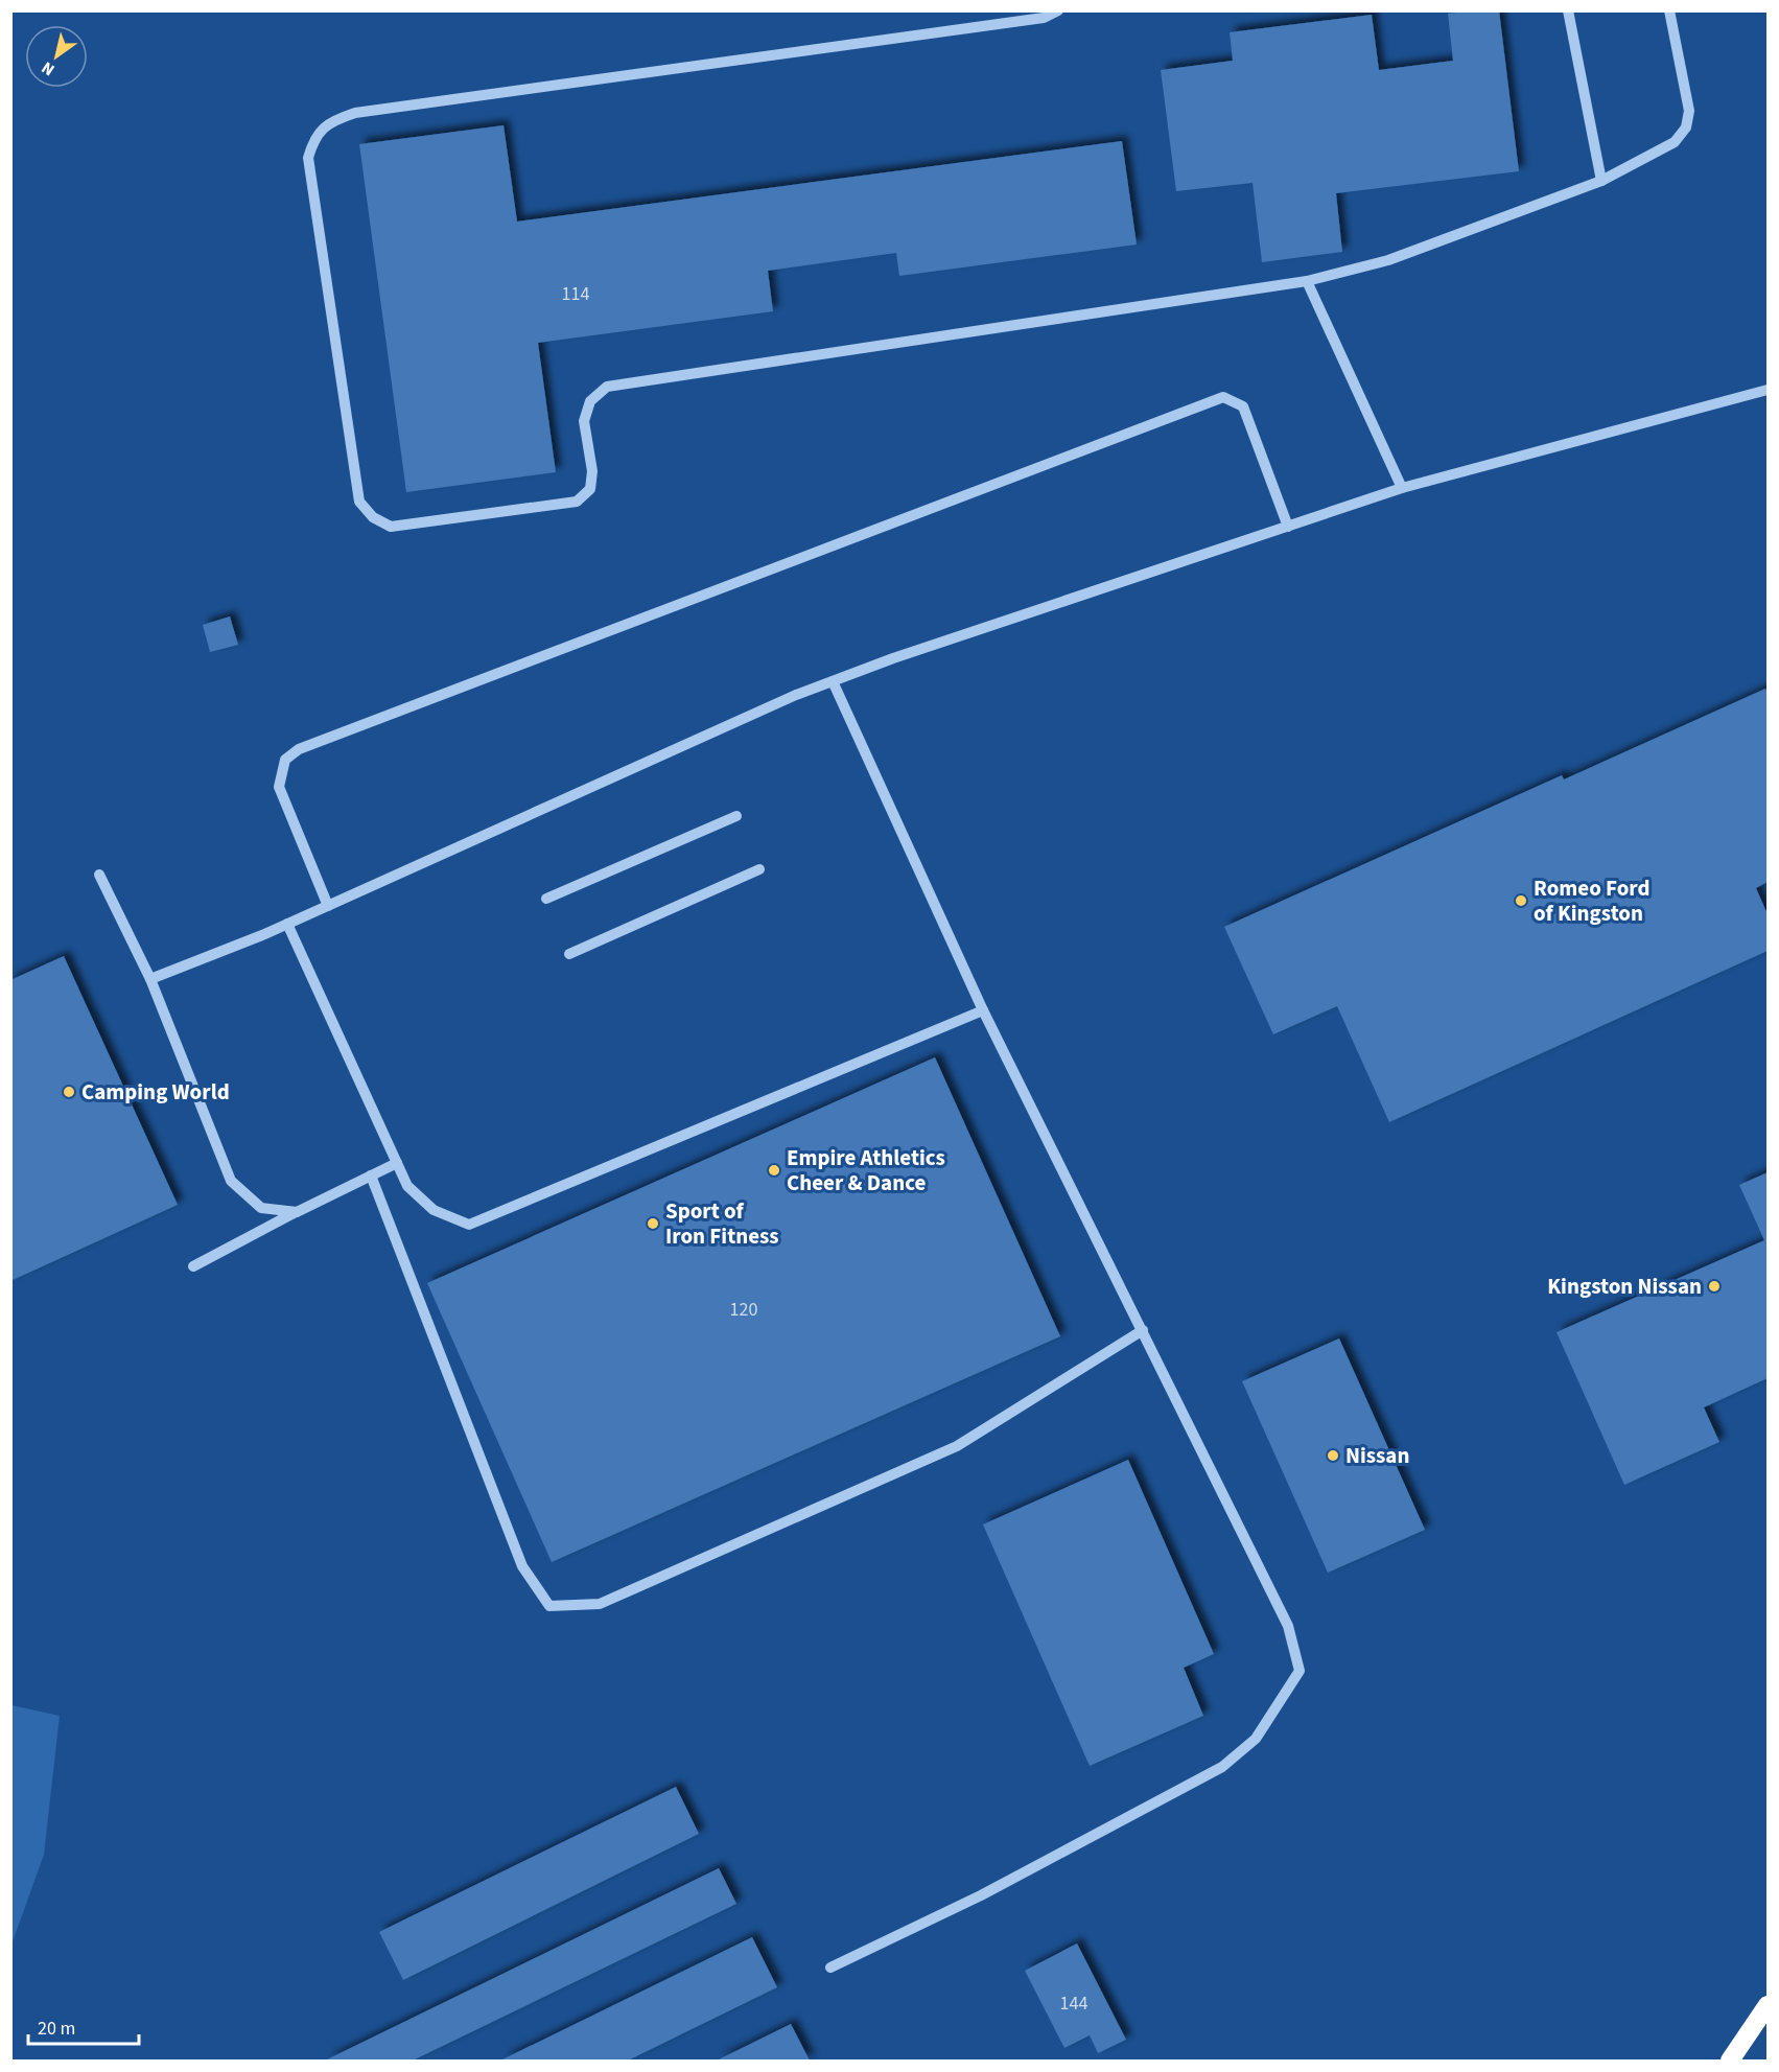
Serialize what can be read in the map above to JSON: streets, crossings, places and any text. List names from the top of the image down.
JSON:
{
  "places": [
    "Romeo Ford of Kingston",
    "Camping World",
    "Empire Athletics Cheer & Dance",
    "Sport of Iron Fitness",
    "Kingston Nissan",
    "Nissan"
  ],
  "house_numbers": ["114", "120", "144"],
  "scale_bar": "20 m",
  "north": "bottom left"
}
